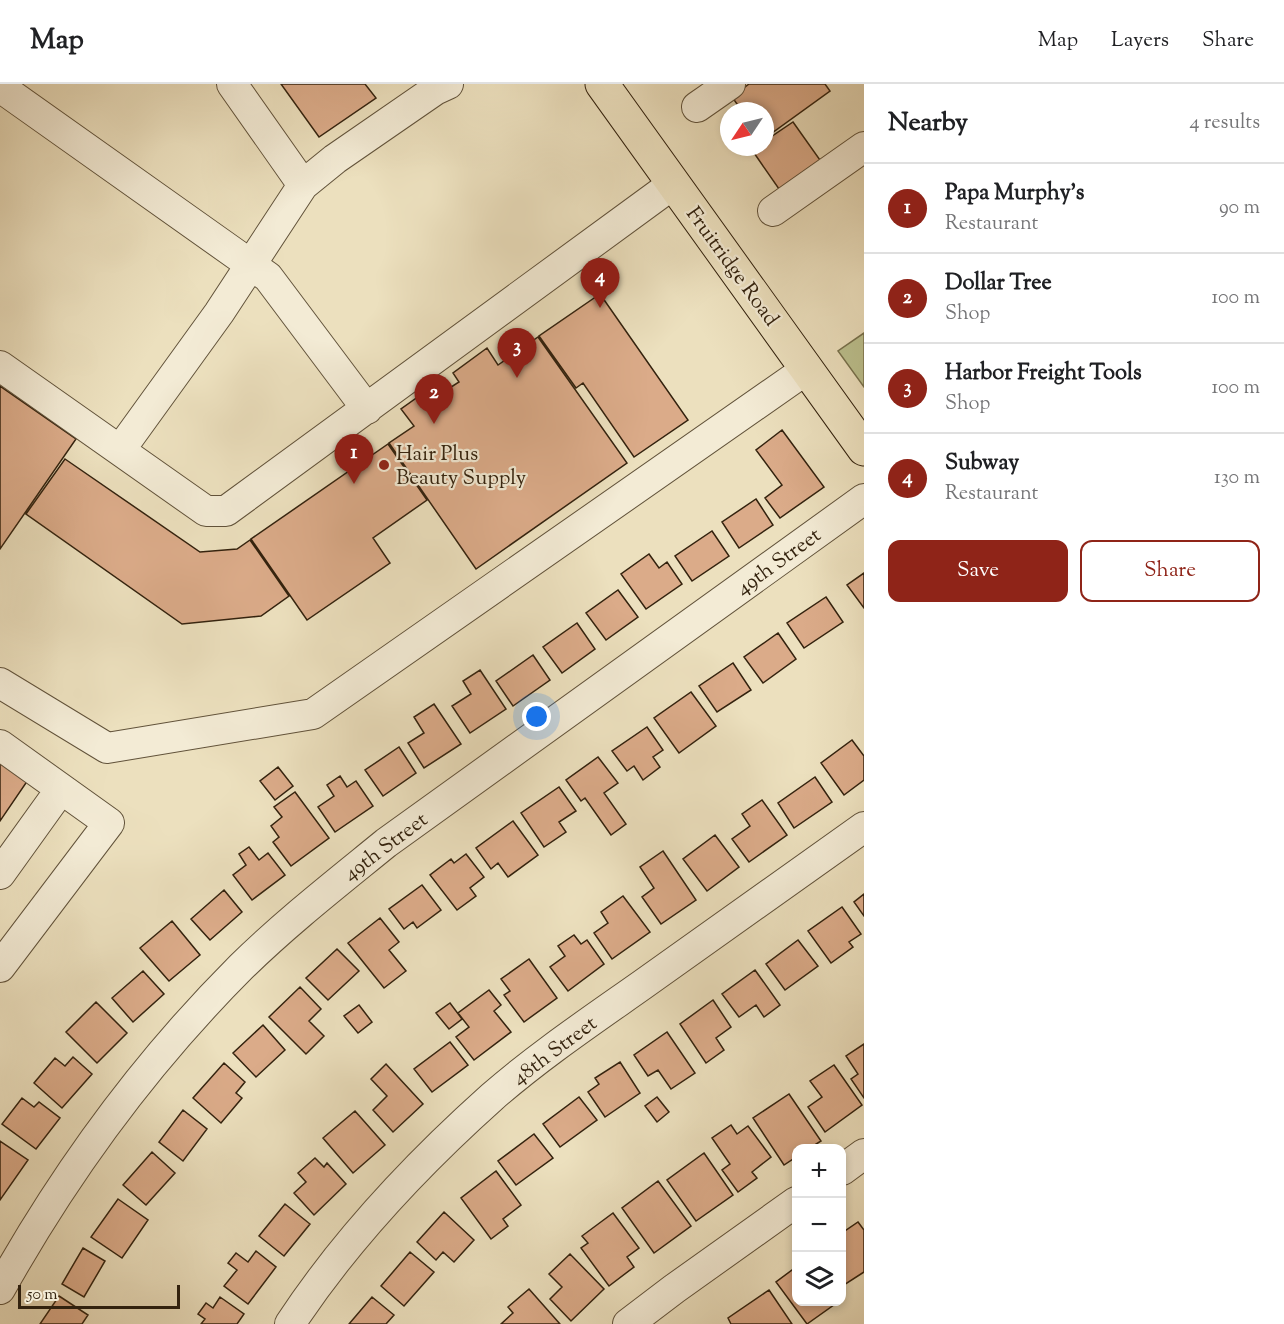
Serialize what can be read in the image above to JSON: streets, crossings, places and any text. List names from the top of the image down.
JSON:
{
  "streets": {
    "main road": ["Fruitridge Road"],
    "street": ["49th Street", "48th Street"]
  },
  "places": ["Hair Plus Beauty Supply"],
  "scale_bar": "50 m",
  "north": "bottom left",
  "page": {
    "header": "Map",
    "nav": ["Map", "Layers", "Share"],
    "heading": ["Nearby", "4 results"],
    "list": [
      {
        "mark": "1",
        "name": "Papa Murphy's",
        "note": "Restaurant",
        "value": "90 m"
      },
      {
        "mark": "2",
        "name": "Dollar Tree",
        "note": "Shop",
        "value": "100 m"
      },
      {
        "mark": "3",
        "name": "Harbor Freight Tools",
        "note": "Shop",
        "value": "100 m"
      },
      {
        "mark": "4",
        "name": "Subway",
        "note": "Restaurant",
        "value": "130 m"
      }
    ],
    "pins": [
      "4",
      "3",
      "2",
      "1"
    ],
    "buttons": ["Save", "Share"],
    "map_buttons": ["+", "−"],
    "scale": "50 m"
  }
}
